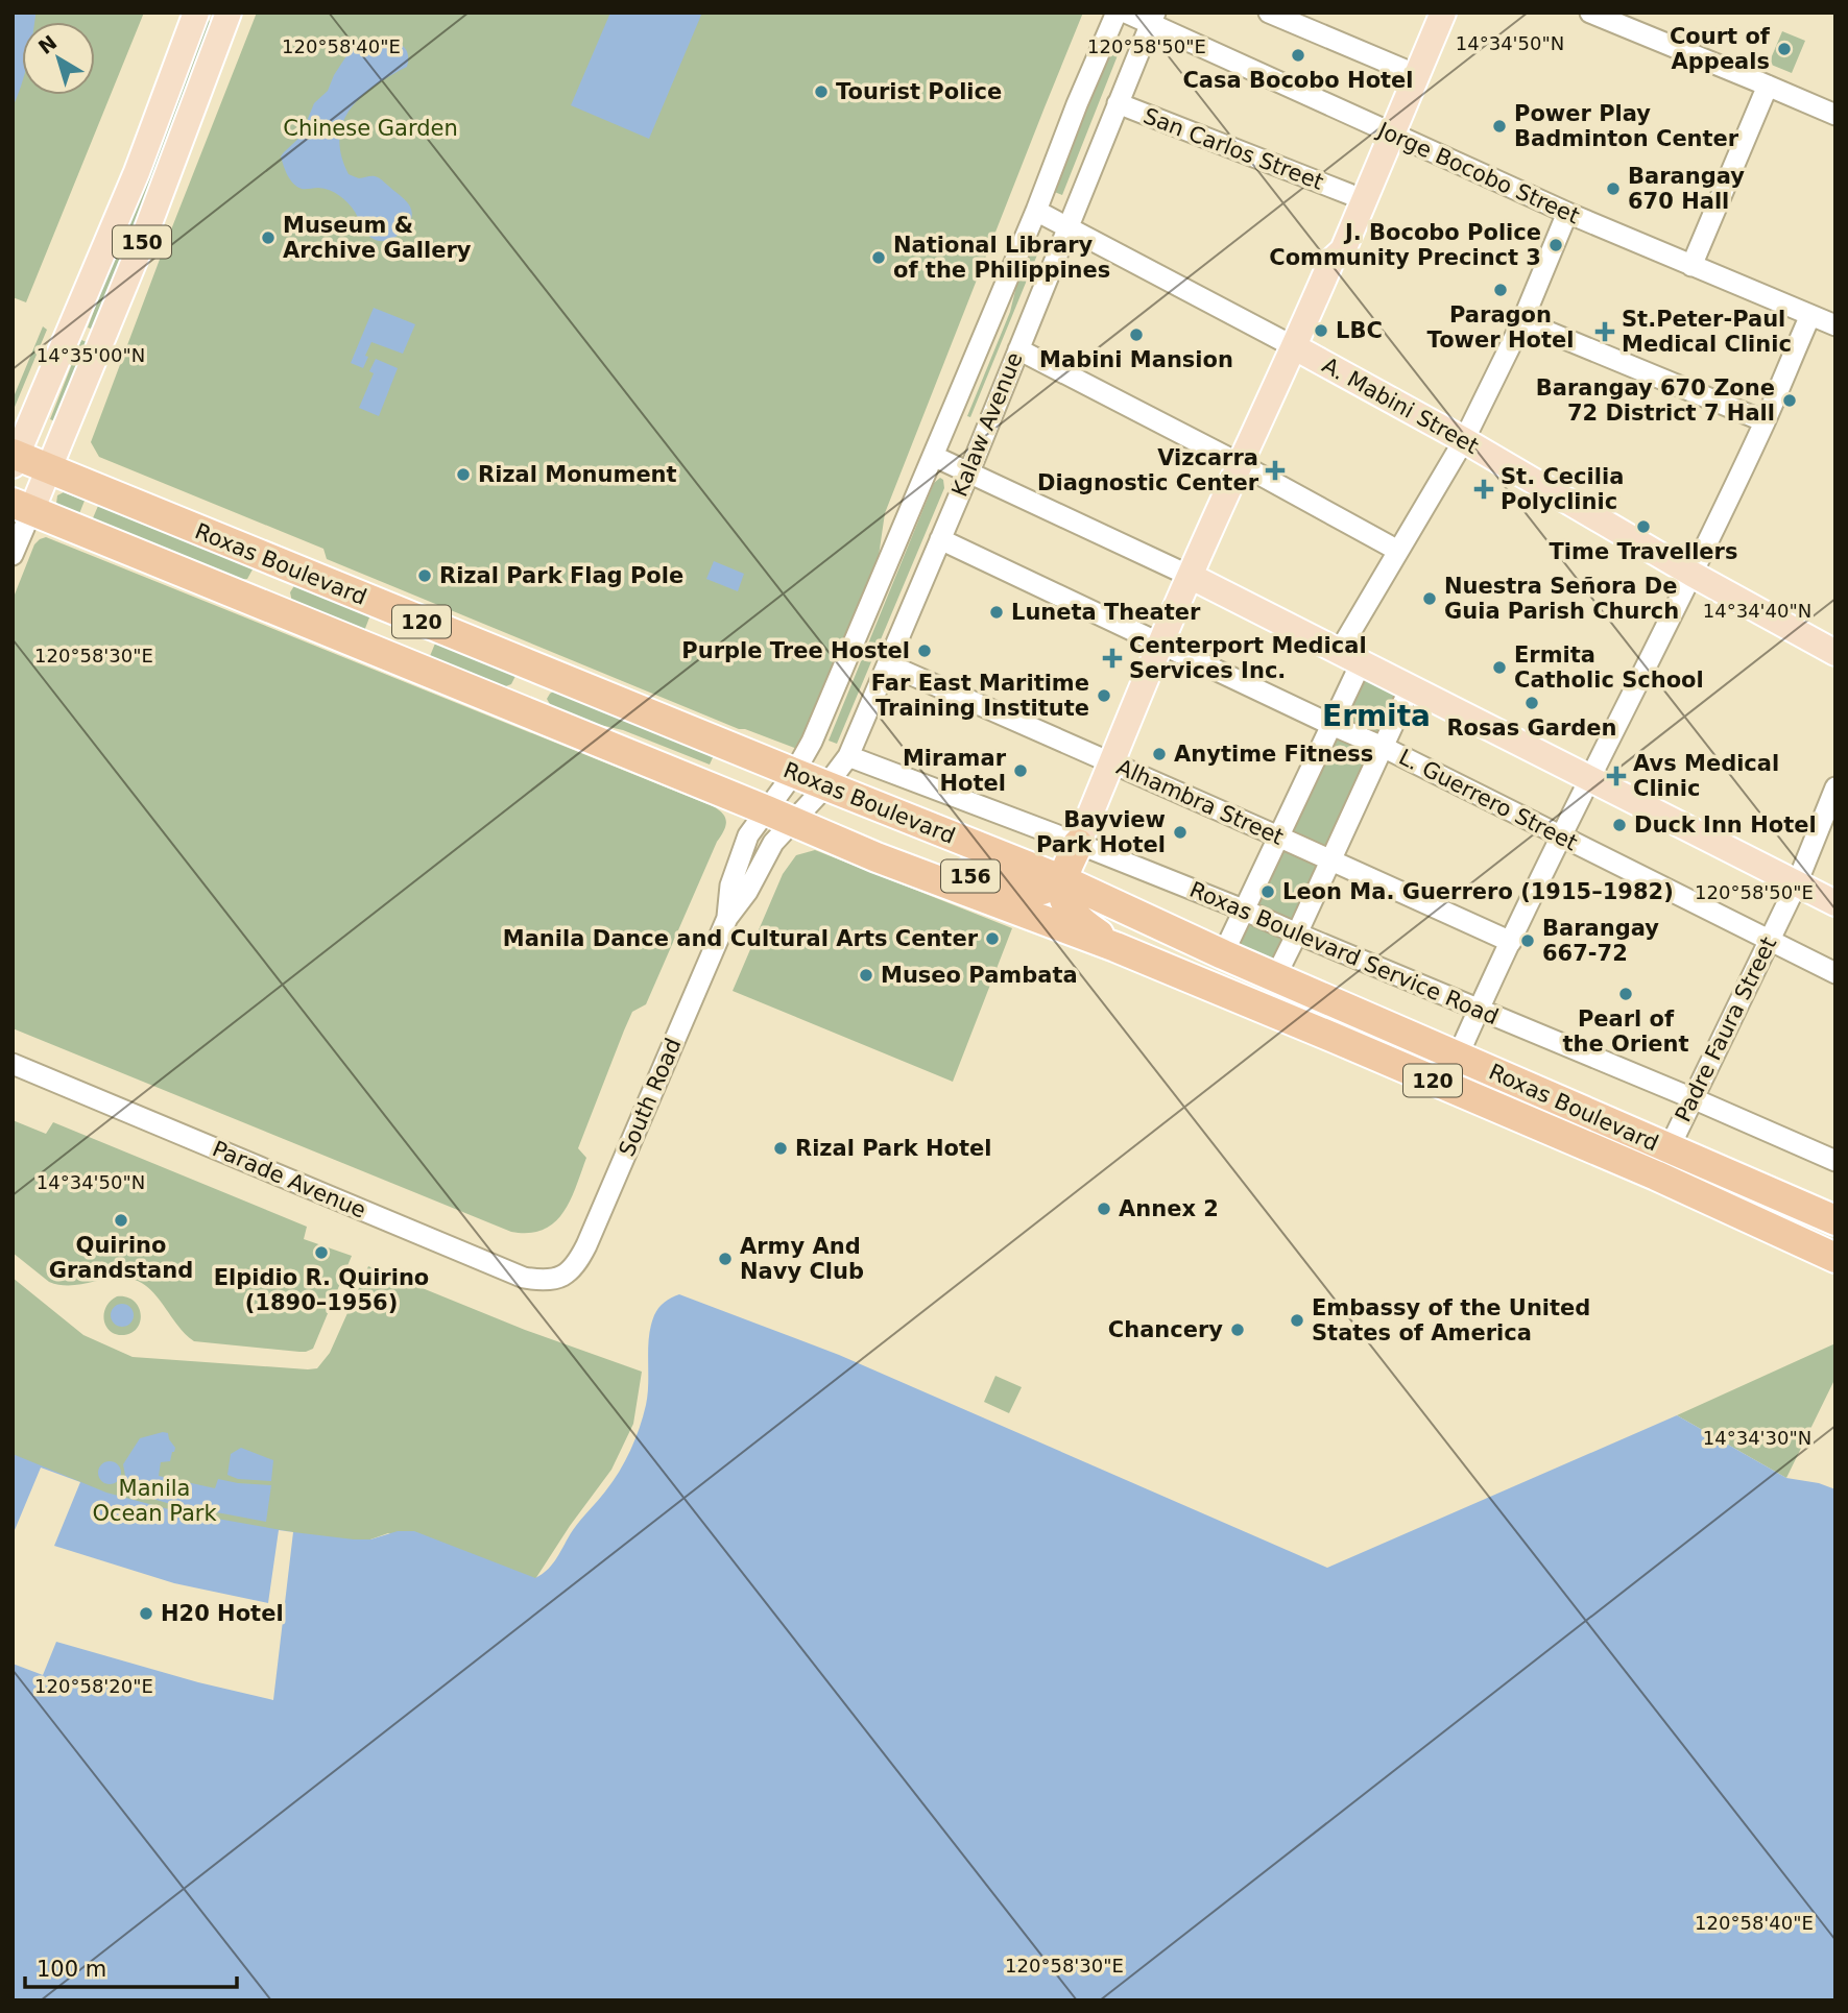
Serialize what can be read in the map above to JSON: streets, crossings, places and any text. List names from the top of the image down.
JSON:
{
  "streets": {
    "highway": ["Roxas Boulevard", "120", "156"],
    "main road": ["150", "A. Mabini Street"],
    "street": [
      "San Carlos Street",
      "Jorge Bocobo Street",
      "Kalaw Avenue",
      "L. Guerrero Street",
      "Alhambra Street",
      "Roxas Boulevard Service Road",
      "Padre Faura Street",
      "South Road",
      "Parade Avenue"
    ]
  },
  "crossings": [
    ["San Carlos Street", "Kalaw Avenue"],
    ["Jorge Bocobo Street", "Kalaw Avenue"],
    ["150", "Roxas Boulevard"],
    ["A. Mabini Street", "Kalaw Avenue"],
    ["Kalaw Avenue", "Roxas Boulevard"],
    ["Kalaw Avenue", "L. Guerrero Street"],
    ["Kalaw Avenue", "Alhambra Street"],
    ["Kalaw Avenue", "Roxas Boulevard Service Road"],
    ["Kalaw Avenue", "South Road"],
    ["Roxas Boulevard", "156"],
    ["Roxas Boulevard", "Padre Faura Street"],
    ["Roxas Boulevard", "South Road"],
    ["L. Guerrero Street", "Padre Faura Street"],
    ["Roxas Boulevard Service Road", "Padre Faura Street"],
    ["South Road", "Parade Avenue"]
  ],
  "districts": ["Ermita"],
  "parks": ["Chinese Garden", "Manila Ocean Park"],
  "places": {
    "other": [
      "Court of Appeals",
      "Casa Bocobo Hotel",
      "Tourist Police",
      "Power Play Badminton Center",
      "Barangay 670 Hall",
      "Museum & Archive Gallery",
      "J. Bocobo Police Community Precinct 3",
      "National Library of the Philippines",
      "Paragon Tower Hotel",
      "LBC",
      "Mabini Mansion",
      "Barangay 670 Zone 72 District 7 Hall",
      "Rizal Monument",
      "Time Travellers",
      "Rizal Park Flag Pole",
      "Nuestra Señora De Guia Parish Church",
      "Luneta Theater",
      "Purple Tree Hostel",
      "Ermita Catholic School",
      "Far East Maritime Training Institute",
      "Rosas Garden",
      "Anytime Fitness",
      "Miramar Hotel",
      "Duck Inn Hotel",
      "Bayview Park Hotel",
      "Leon Ma. Guerrero (1915–1982)",
      "Manila Dance and Cultural Arts Center",
      "Barangay 667-72",
      "Museo Pambata",
      "Pearl of the Orient",
      "Rizal Park Hotel",
      "Annex 2",
      "Quirino Grandstand",
      "Elpidio R. Quirino (1890–1956)",
      "Army And Navy Club",
      "Embassy of the United States of America",
      "Chancery",
      "H20 Hotel"
    ],
    "health": [
      "St.Peter-Paul Medical Clinic",
      "Vizcarra Diagnostic Center",
      "St. Cecilia Polyclinic",
      "Centerport Medical Services Inc.",
      "Avs Medical Clinic"
    ]
  },
  "scale_bar": "100 m",
  "north": "top left",
  "coordinates": [
    "14°34'50\"N",
    "120°58'40\"E",
    "120°58'50\"E",
    "14°35'00\"N",
    "14°34'40\"N",
    "120°58'30\"E",
    "14°34'30\"N",
    "120°58'20\"E"
  ]
}
